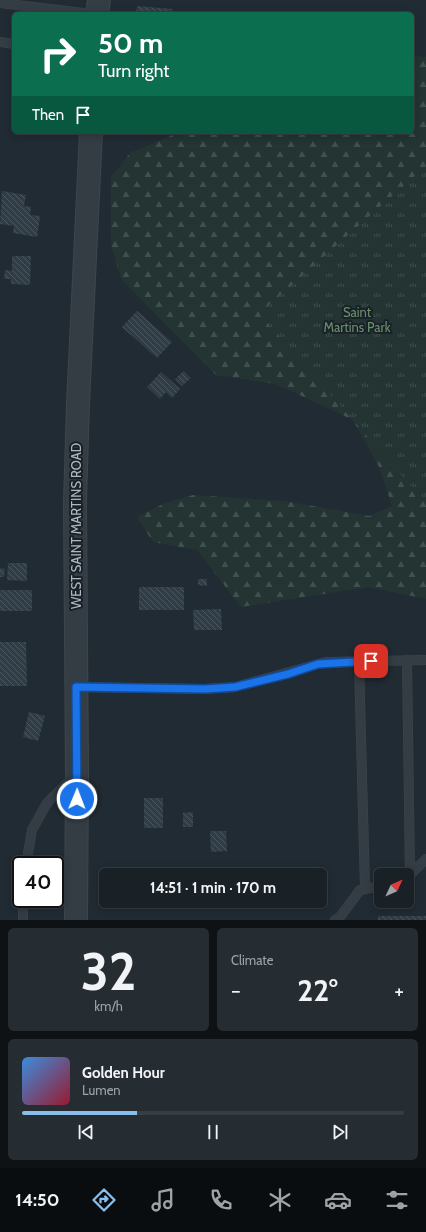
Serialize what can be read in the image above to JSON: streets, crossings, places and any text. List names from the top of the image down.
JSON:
{
  "streets": {
    "street": ["WEST SAINT MARTINS ROAD"]
  },
  "parks": ["Saint Martins Park"],
  "north": "top right",
  "page": {
    "turn": ["50 m", "Turn right"],
    "then": "Then",
    "limit": "40",
    "trip": "14:51 · 1 min · 170 m",
    "tile": [
      ["32", "km/h"],
      "Climate"
    ],
    "heat": ["−", "22°", "+"],
    "song": ["Golden Hour", "Lumen"],
    "tabs": "14:50"
  }
}
